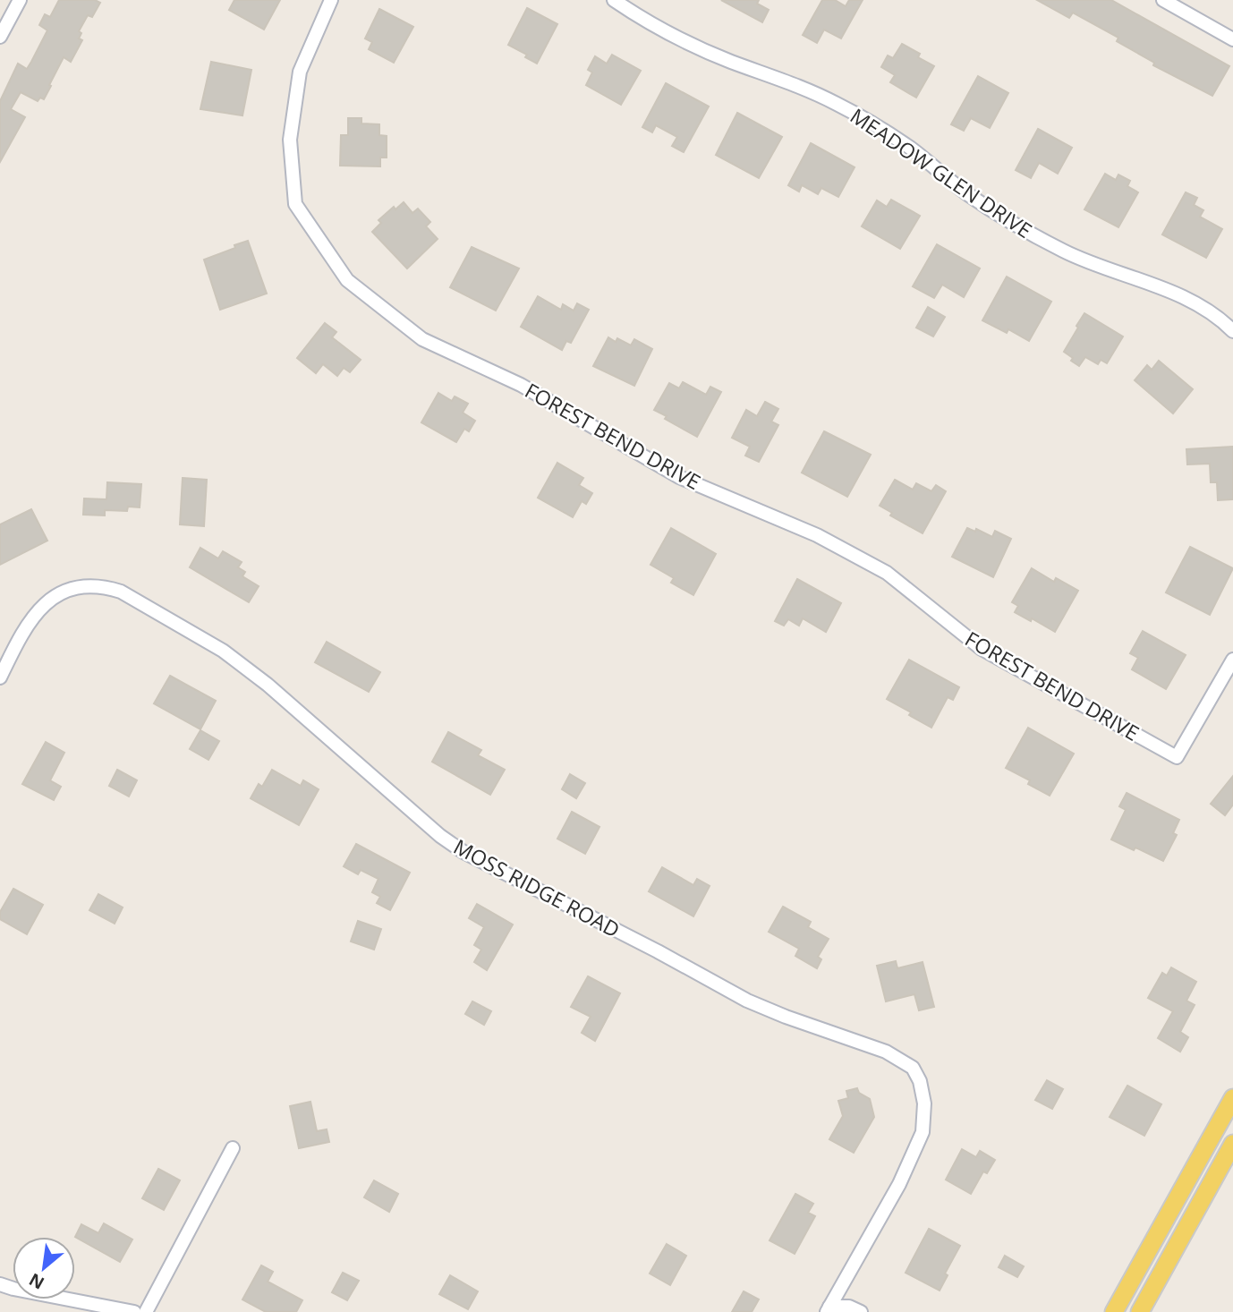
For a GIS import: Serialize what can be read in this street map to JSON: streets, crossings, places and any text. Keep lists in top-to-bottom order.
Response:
{
  "streets": {
    "street": ["MEADOW GLEN DRIVE", "FOREST BEND DRIVE", "MOSS RIDGE ROAD"]
  },
  "north": "bottom left"
}
